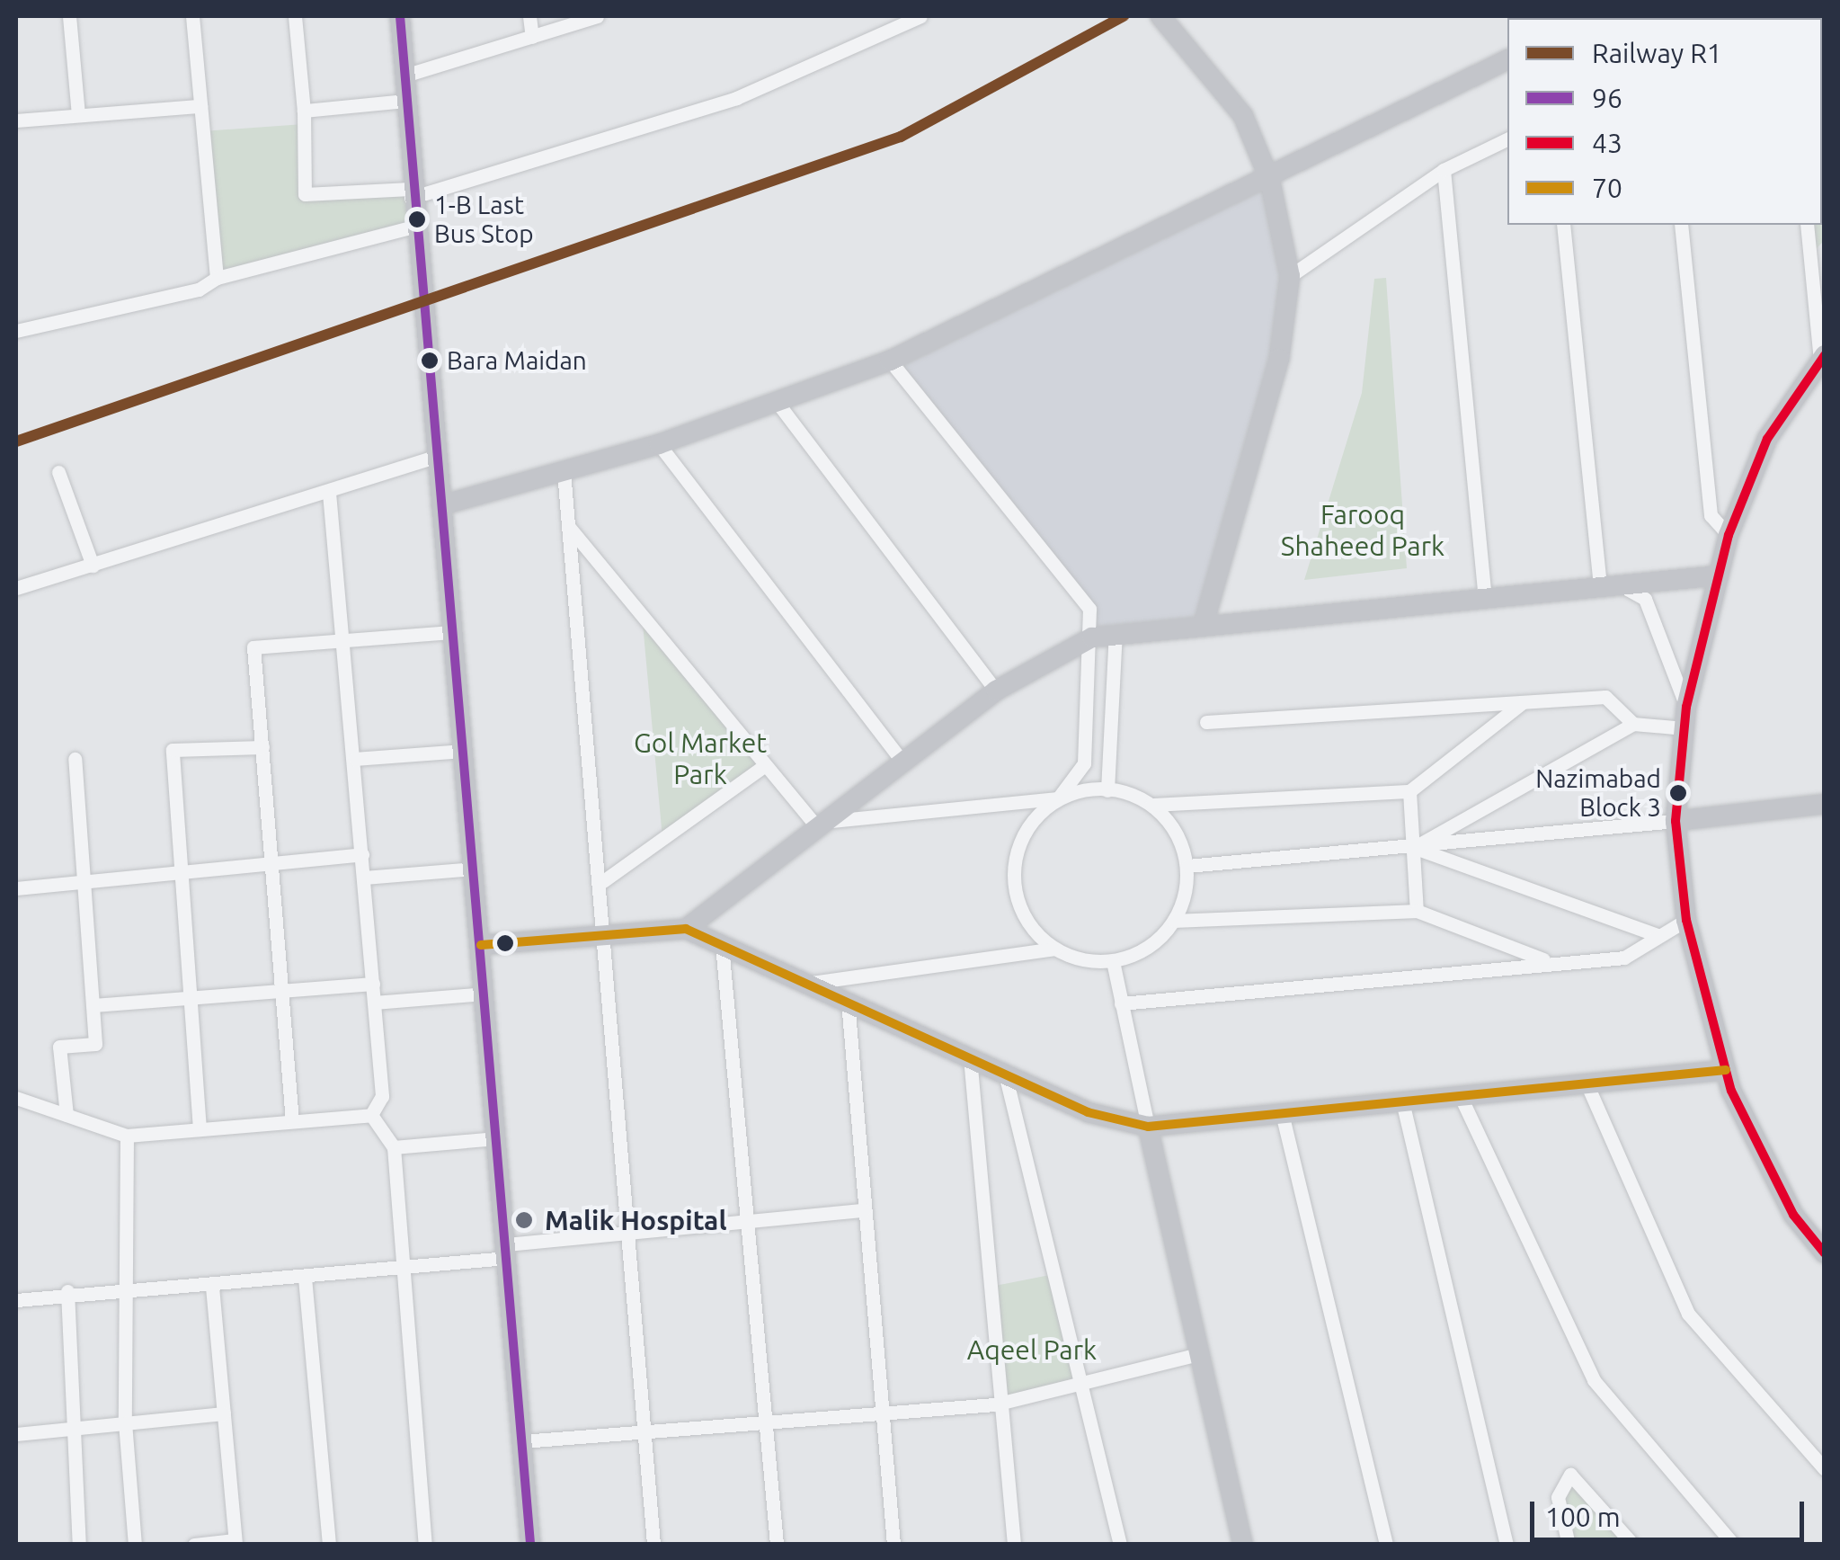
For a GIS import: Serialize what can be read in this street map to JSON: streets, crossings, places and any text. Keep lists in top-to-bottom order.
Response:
{
  "parks": ["Farooq Shaheed Park", "Gol Market Park", "Aqeel Park"],
  "places": [
    "1-B Last Bus Stop",
    "Bara Maidan",
    "Nazimabad Block 3",
    "Malik Hospital"
  ],
  "lines": [
    "rail line R1",
    "transit line 96",
    "transit line 43",
    "transit line 70"
  ],
  "legend": [
    "Railway R1",
    "96",
    "43",
    "70"
  ],
  "scale_bar": "100 m"
}
